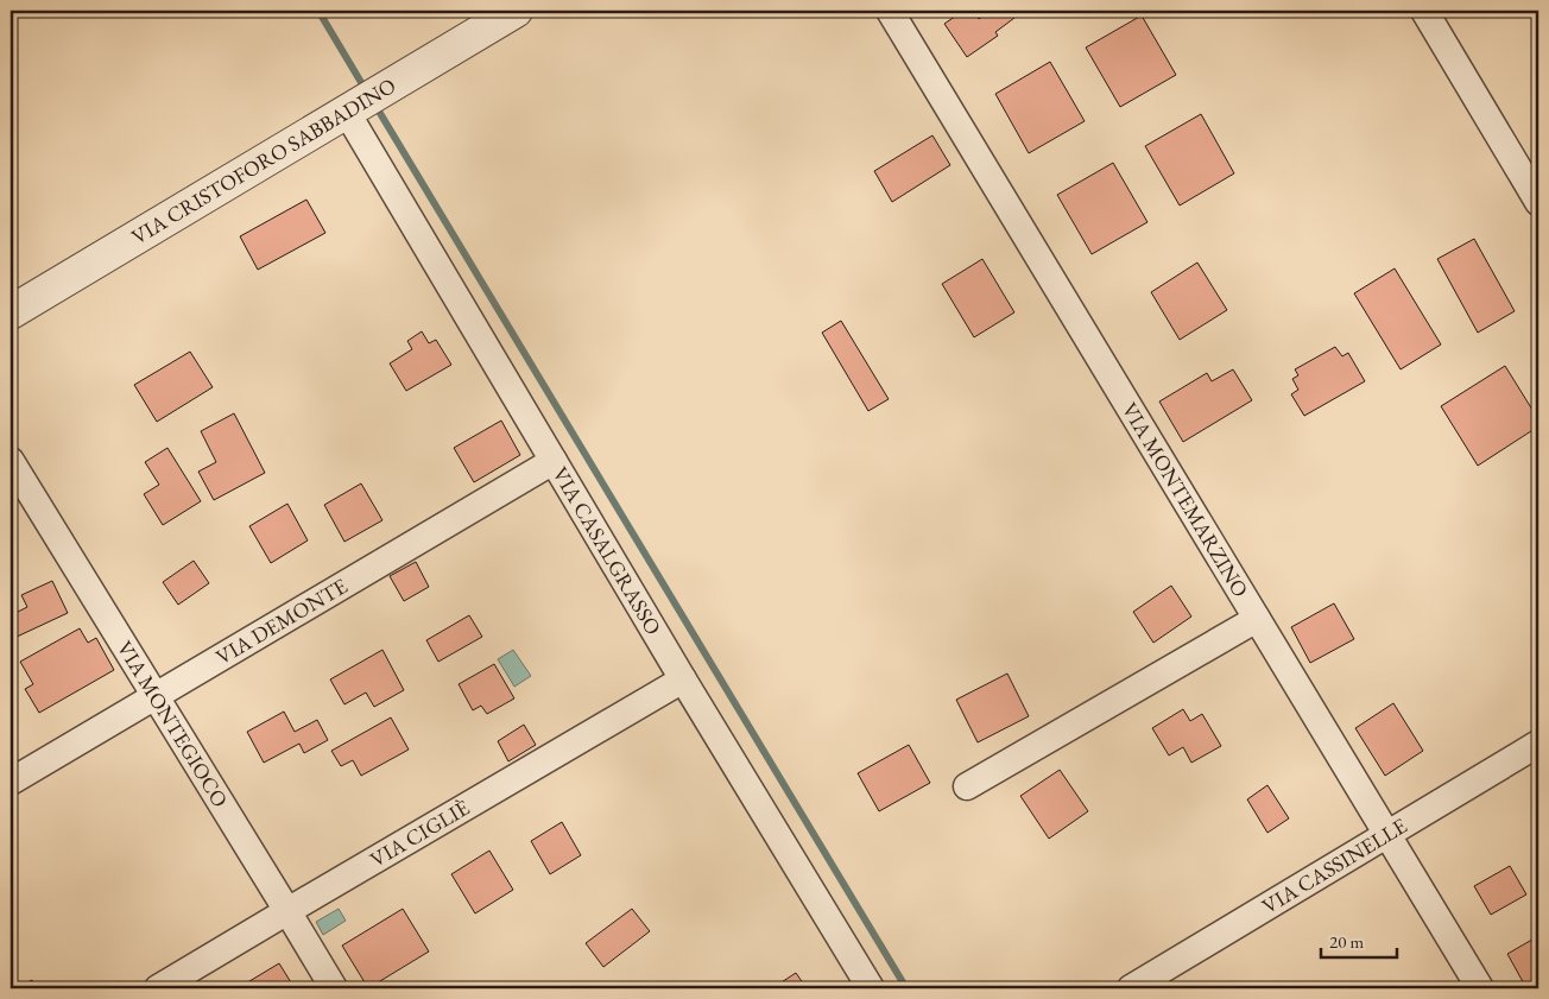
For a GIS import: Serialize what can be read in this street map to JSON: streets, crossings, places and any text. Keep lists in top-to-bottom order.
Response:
{
  "streets": {
    "street": [
      "VIA CRISTOFORO SABBADINO",
      "VIA MONTEMARZINO",
      "VIA CASALGRASSO",
      "VIA DEMONTE",
      "VIA MONTEGIOCO",
      "VIA CIGLIÈ",
      "VIA CASSINELLE"
    ]
  },
  "crossings": [
    ["VIA CRISTOFORO SABBADINO", "VIA CASALGRASSO"],
    ["VIA MONTEMARZINO", "VIA CASSINELLE"],
    ["VIA CASALGRASSO", "VIA DEMONTE"],
    ["VIA CASALGRASSO", "VIA CIGLIÈ"],
    ["VIA DEMONTE", "VIA MONTEGIOCO"],
    ["VIA MONTEGIOCO", "VIA CIGLIÈ"]
  ],
  "scale_bar": "20 m"
}
